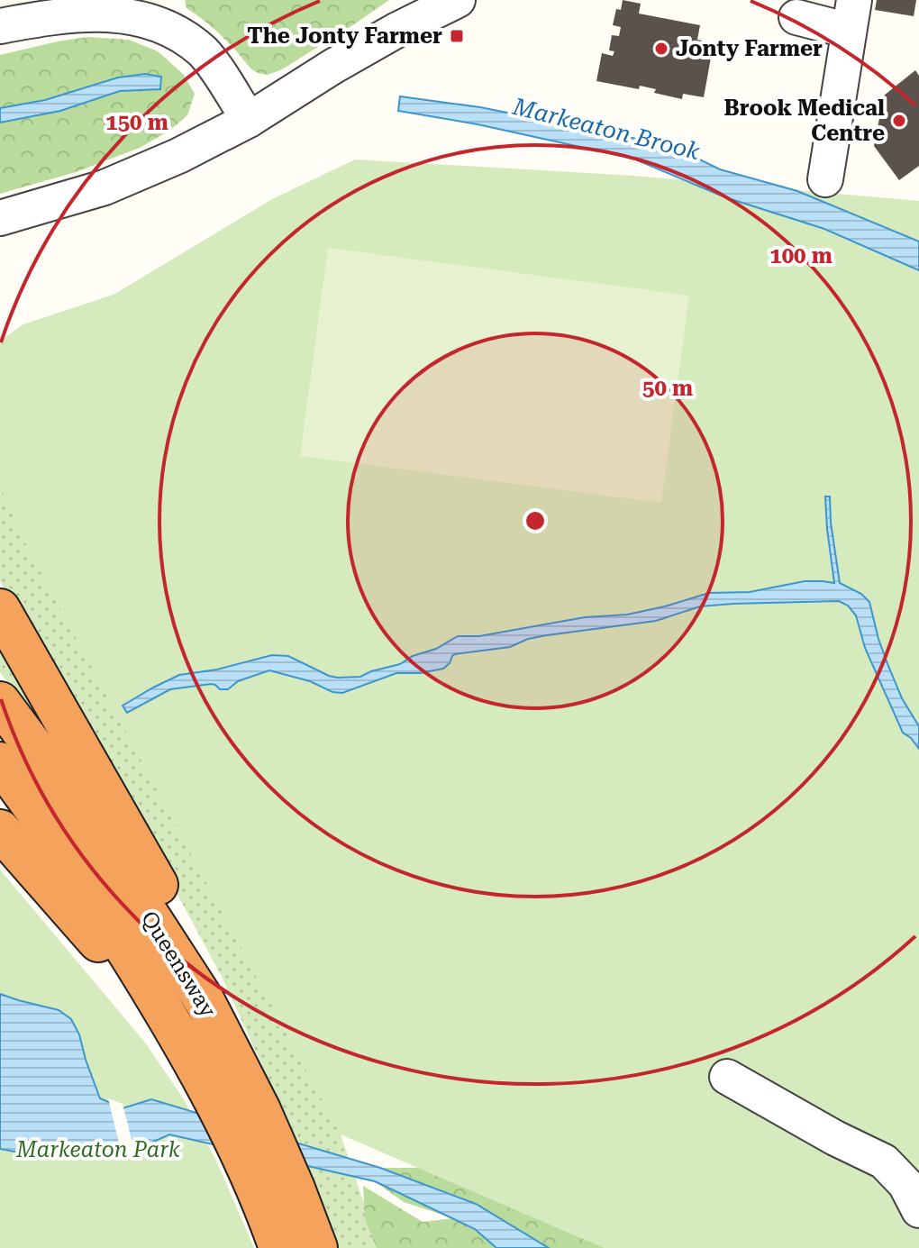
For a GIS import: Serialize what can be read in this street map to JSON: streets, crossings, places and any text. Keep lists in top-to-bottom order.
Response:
{
  "streets": {
    "highway": ["Queensway"]
  },
  "water": ["Markeaton Brook"],
  "parks": ["Markeaton Park"],
  "places": {
    "transit": ["The Jonty Farmer"],
    "other": ["Jonty Farmer", "Brook Medical Centre"]
  },
  "rings": ["150 m", "100 m", "50 m"]
}
